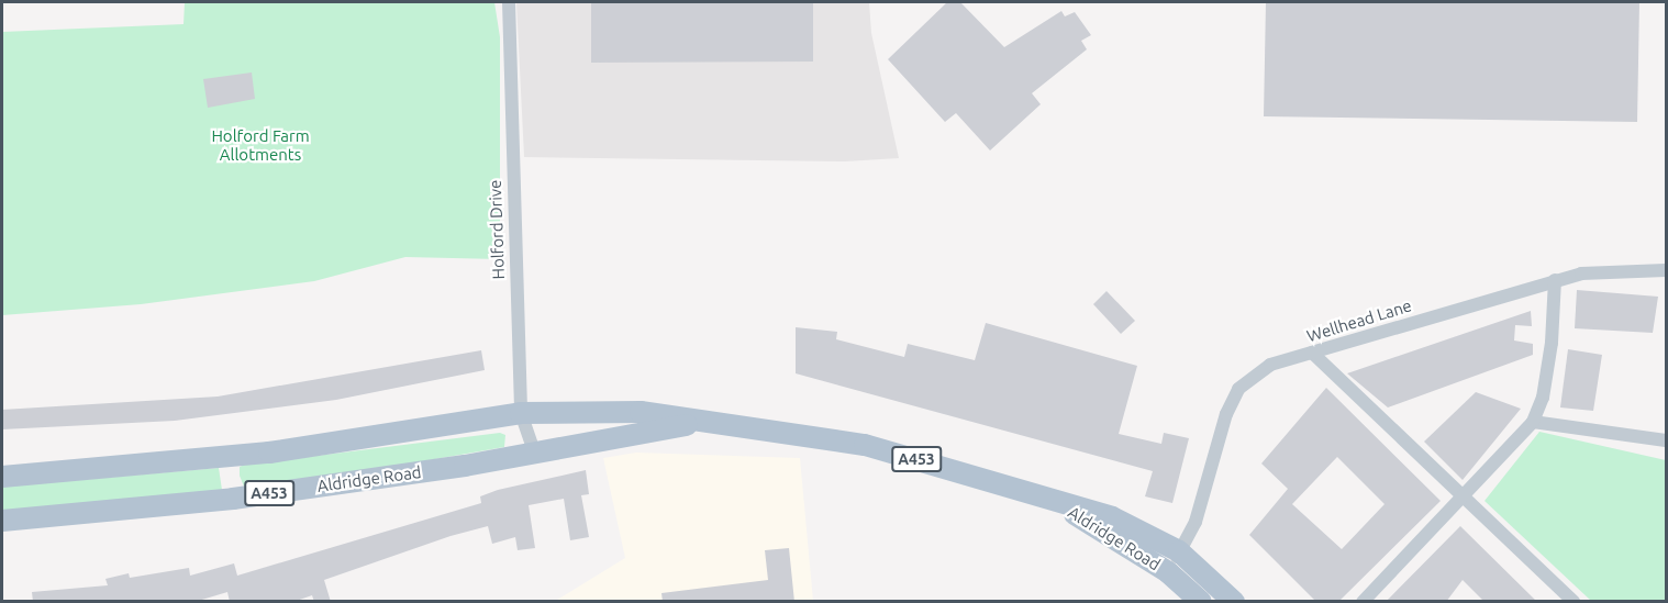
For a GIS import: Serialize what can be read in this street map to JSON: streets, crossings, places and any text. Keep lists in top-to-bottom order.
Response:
{
  "streets": {
    "main road": ["A453", "Aldridge Road"],
    "street": ["Holford Drive", "Wellhead Lane"]
  },
  "crossings": [
    ["Holford Drive", "Aldridge Road"],
    ["Wellhead Lane", "Aldridge Road"]
  ],
  "parks": ["Holford Farm Allotments"]
}
